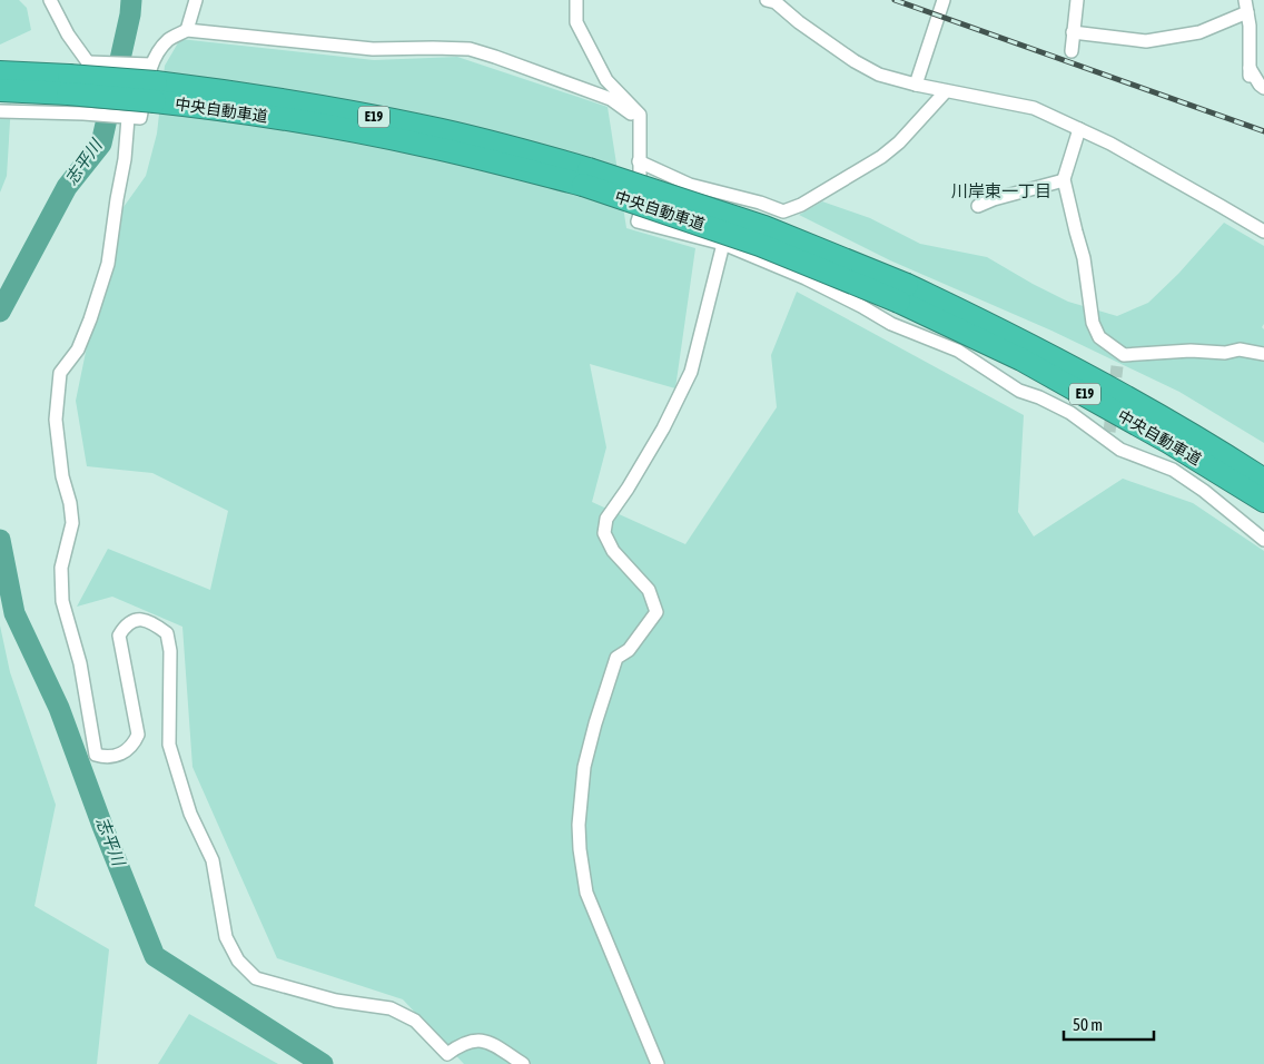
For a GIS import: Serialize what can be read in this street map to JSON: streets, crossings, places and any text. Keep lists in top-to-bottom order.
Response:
{
  "streets": {
    "highway": ["中央自動車道", "E19"]
  },
  "districts": ["川岸東一丁目"],
  "water": ["志平川"],
  "scale_bar": "50 m"
}
